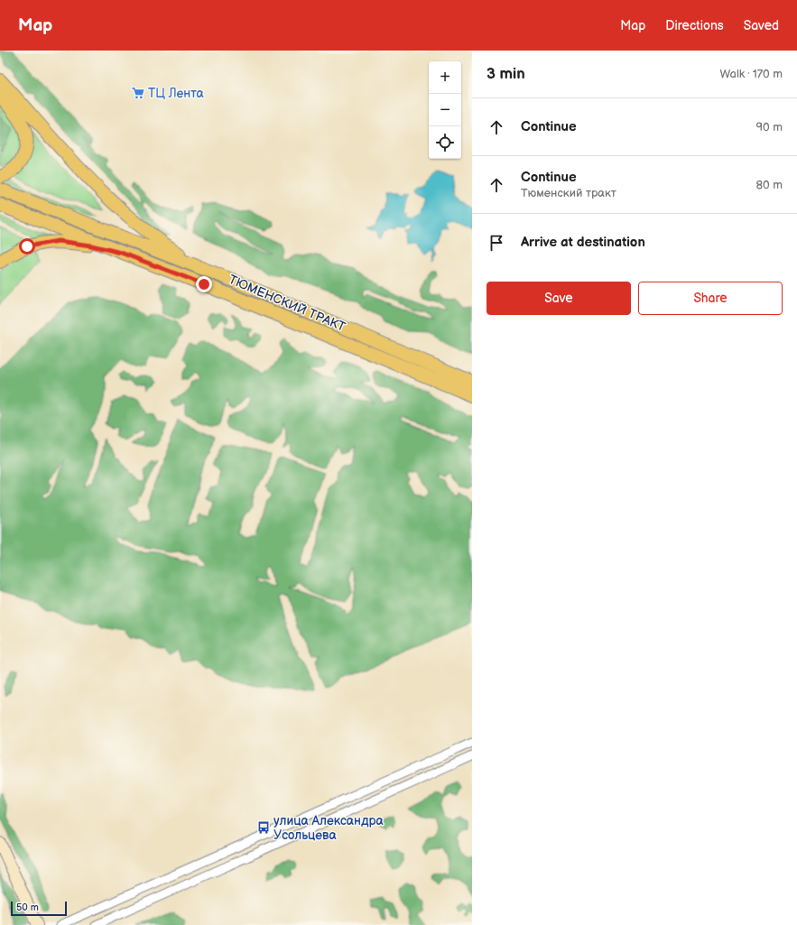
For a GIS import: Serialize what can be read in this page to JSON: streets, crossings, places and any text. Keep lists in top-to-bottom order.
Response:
{
  "streets": {
    "main road": ["ТЮМЕНСКИЙ ТРАКТ"]
  },
  "places": {
    "supermarket": ["ТЦ Лента"],
    "bus stop": ["улица Александра Усольцева"]
  },
  "scale_bar": "50 m",
  "page": {
    "header": "Map",
    "nav": ["Map", "Directions", "Saved"],
    "heading": ["3 min", "Walk · 170 m"],
    "map_buttons": ["+", "−"],
    "list": [
      ["Continue", "90 m"],
      ["Continue", "Тюменский тракт", "80 m"],
      "Arrive at destination"
    ],
    "buttons": ["Save", "Share"],
    "scale": "50 m"
  }
}
